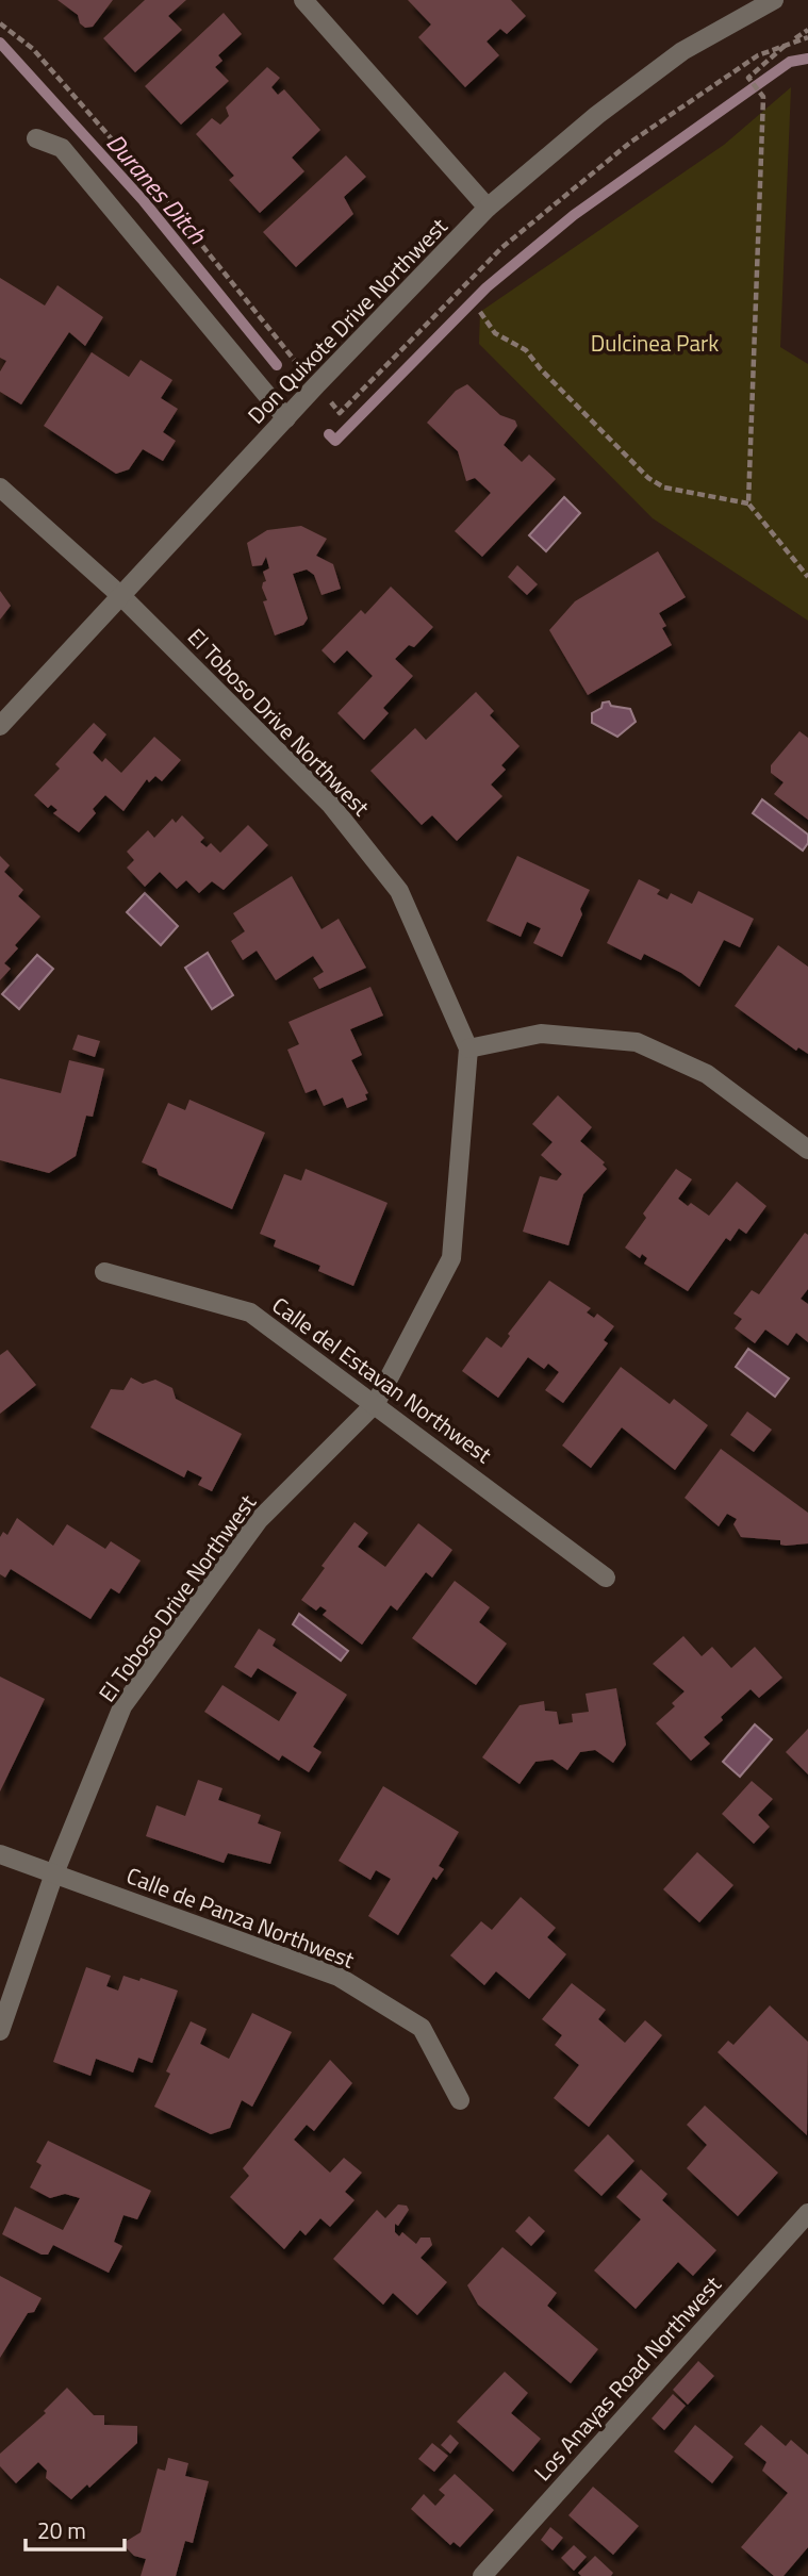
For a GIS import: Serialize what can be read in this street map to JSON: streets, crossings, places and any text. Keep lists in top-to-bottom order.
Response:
{
  "streets": {
    "street": [
      "Don Quixote Drive Northwest",
      "El Toboso Drive Northwest",
      "Calle del Estavan Northwest",
      "Calle de Panza Northwest",
      "Los Anayas Road Northwest"
    ]
  },
  "crossings": [
    ["Don Quixote Drive Northwest", "El Toboso Drive Northwest"],
    ["El Toboso Drive Northwest", "Calle del Estavan Northwest"],
    ["El Toboso Drive Northwest", "Calle de Panza Northwest"]
  ],
  "water": ["Duranes Ditch"],
  "parks": ["Dulcinea Park"],
  "scale_bar": "20 m"
}
